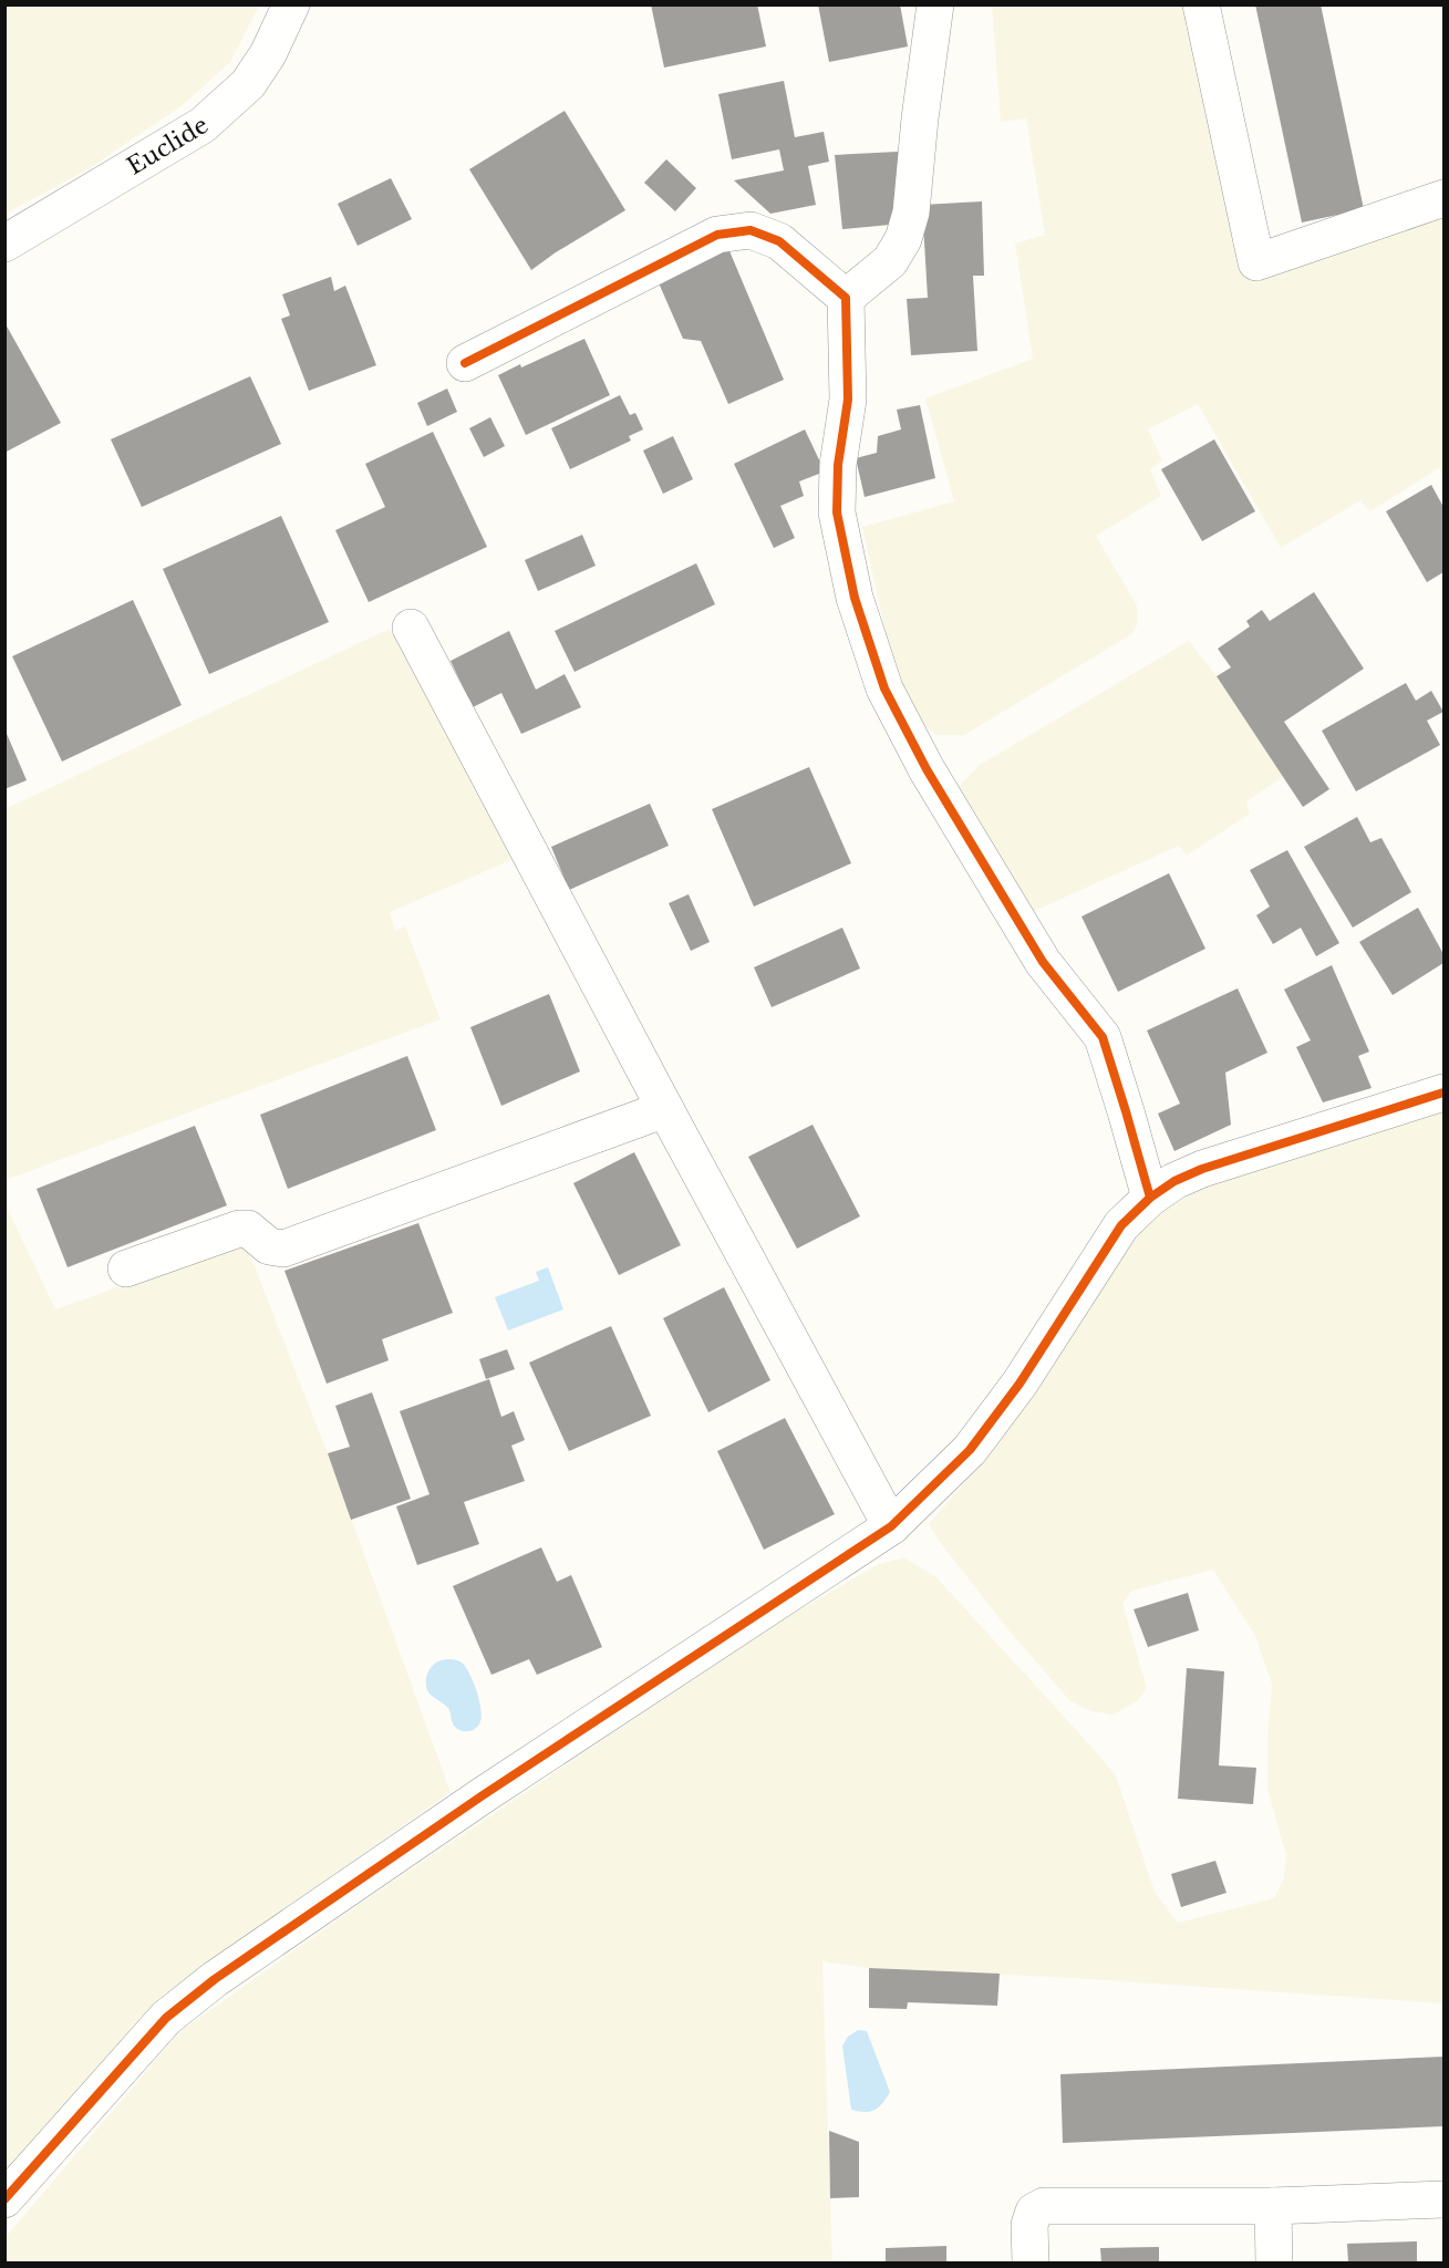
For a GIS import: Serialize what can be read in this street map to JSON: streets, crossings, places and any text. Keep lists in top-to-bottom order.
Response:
{
  "streets": {
    "street": ["Euclide"]
  }
}
